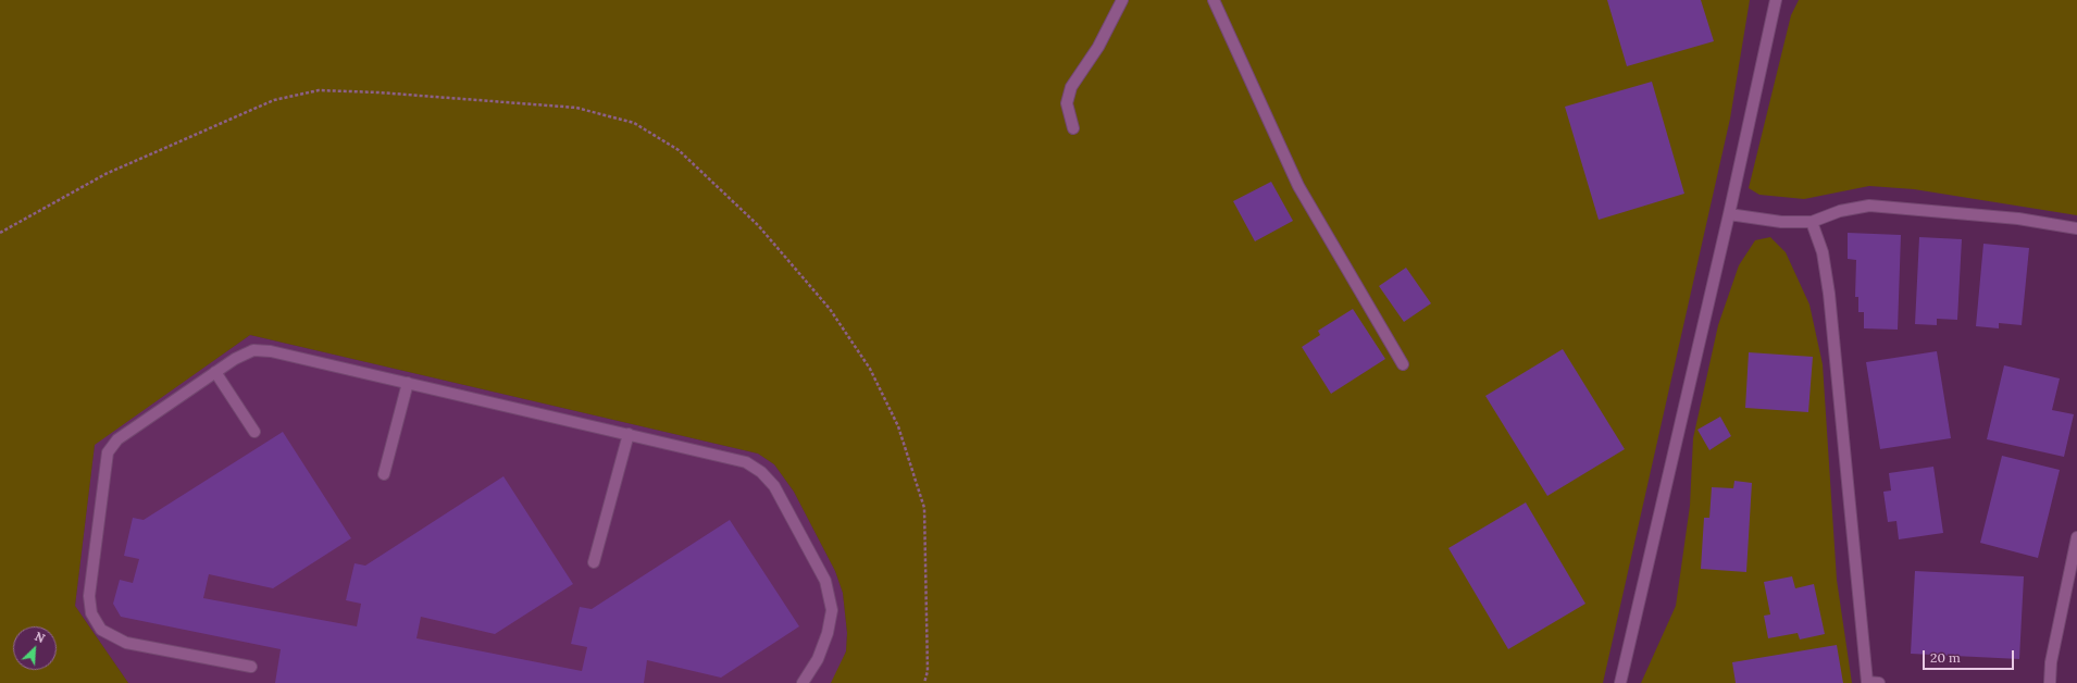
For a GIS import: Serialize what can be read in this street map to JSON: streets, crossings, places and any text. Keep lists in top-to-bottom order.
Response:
{
  "scale_bar": "20 m",
  "north": "top right"
}
